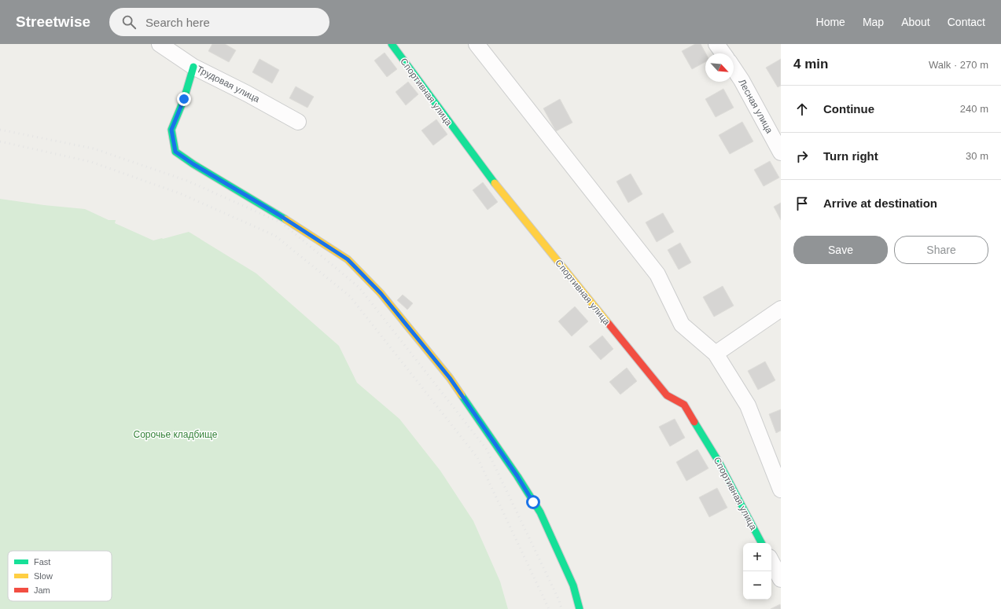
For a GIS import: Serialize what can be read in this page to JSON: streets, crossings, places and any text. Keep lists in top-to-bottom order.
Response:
{
  "streets": {
    "street": ["Трудовая улица", "Спортивная улица", "Лесная улица"]
  },
  "parks": ["Сорочье кладбище"],
  "legend": ["Fast", "Slow", "Jam"],
  "north": "bottom right",
  "page": {
    "header": "Streetwise",
    "search": "Search here",
    "nav": [
      "Home",
      "Map",
      "About",
      "Contact"
    ],
    "heading": ["4 min", "Walk · 270 m"],
    "list": [
      ["Continue", "240 m"],
      ["Turn right", "30 m"],
      "Arrive at destination"
    ],
    "buttons": ["Save", "Share"],
    "map_buttons": ["+", "−"]
  }
}
